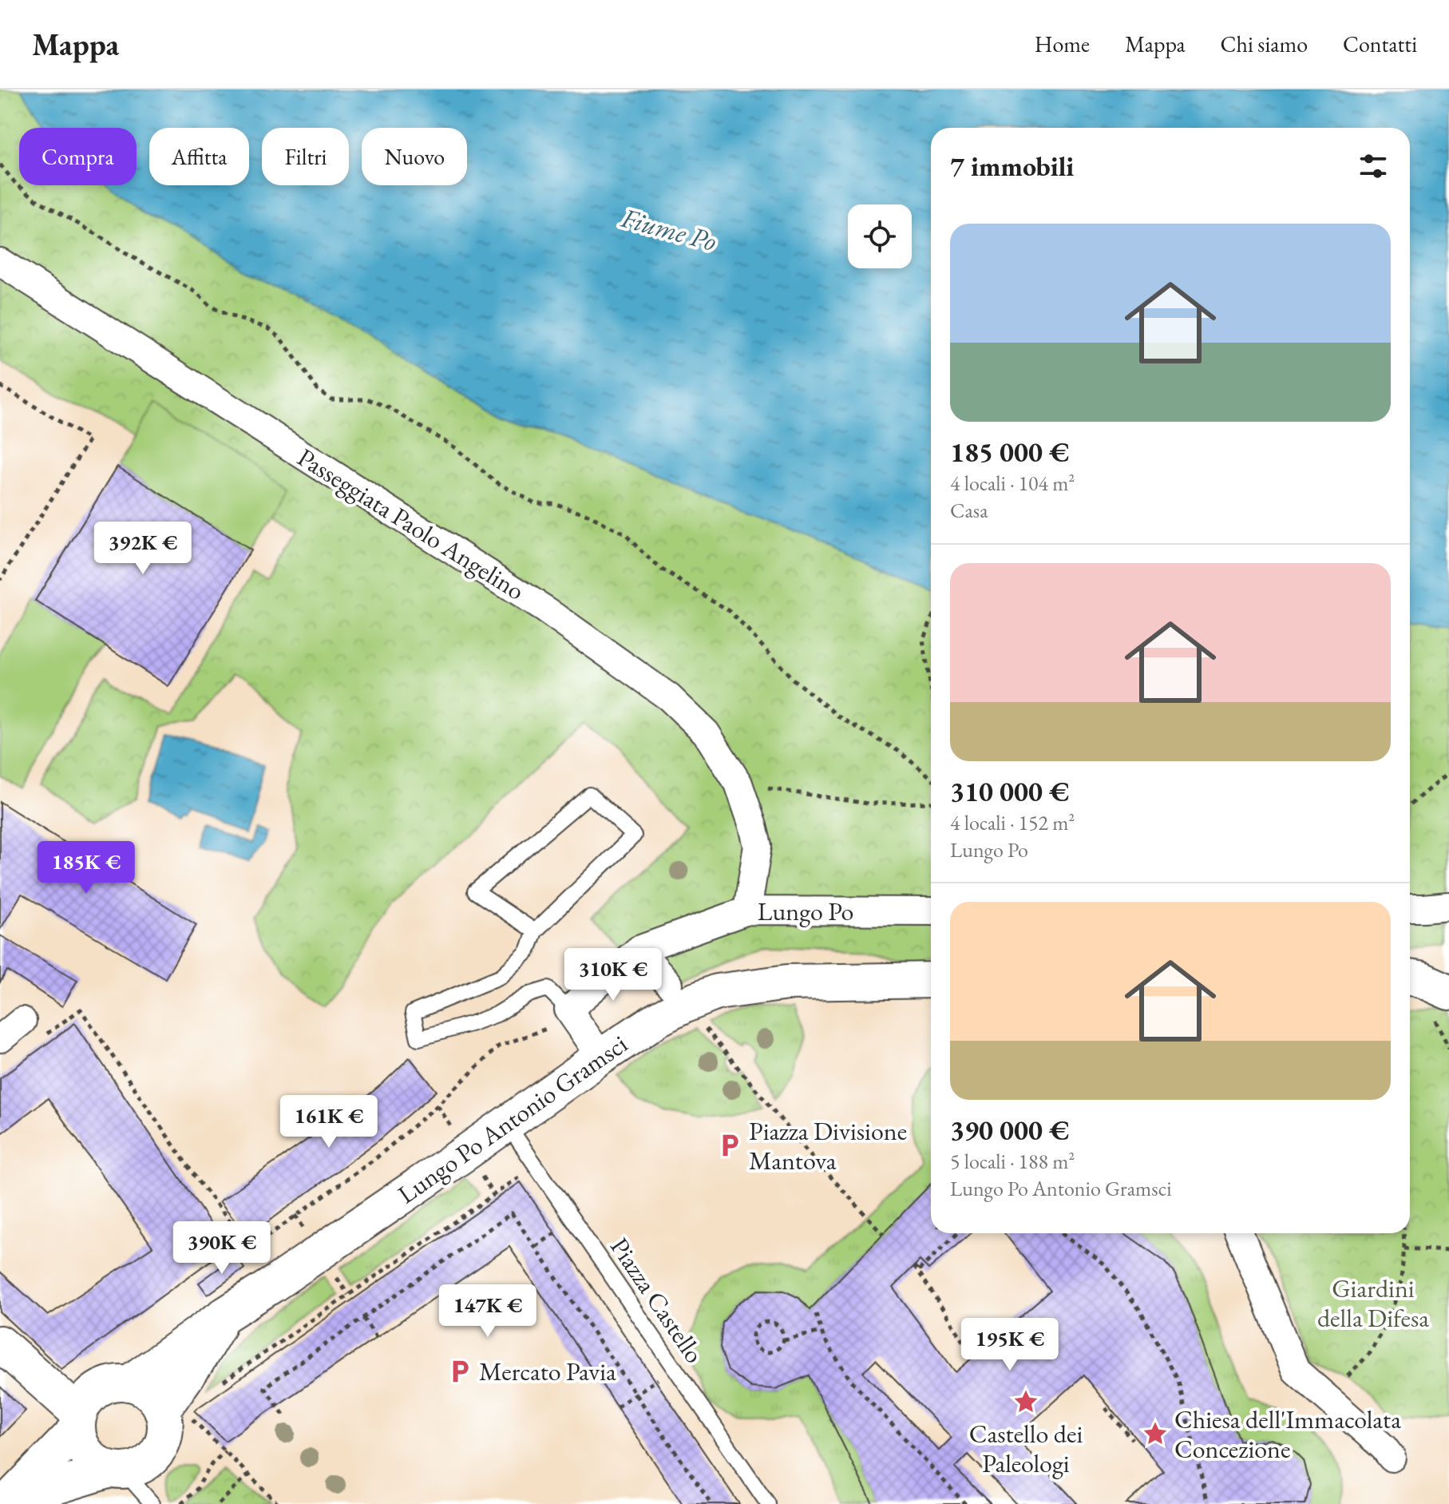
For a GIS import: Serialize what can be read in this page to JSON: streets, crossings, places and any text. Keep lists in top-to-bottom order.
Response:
{
  "streets": {
    "main road": ["Lungo Po Antonio Gramsci"],
    "street": ["Passeggiata Paolo Angelino", "Lungo Po"],
    "lane": ["Piazza Castello"]
  },
  "crossings": [
    ["Passeggiata Paolo Angelino", "Lungo Po"],
    ["Lungo Po Antonio Gramsci", "Piazza Castello"]
  ],
  "water": ["Fiume Po"],
  "parks": ["Giardini della Difesa"],
  "places": {
    "parking": ["Piazza Divisione Mantova", "Mercato Pavia"],
    "place": ["Castello dei Paleologi", "Chiesa dell'Immacolata Concezione"]
  },
  "page": {
    "header": "Mappa",
    "nav": [
      "Home",
      "Mappa",
      "Chi siamo",
      "Contatti"
    ],
    "chip": [
      "Compra",
      "Affitta",
      "Filtri",
      "Nuovo"
    ],
    "heading": "7 immobili",
    "list": [
      {
        "name": "185 000 €",
        "note": "4 locali · 104 m² · Casa"
      },
      {
        "name": "310 000 €",
        "note": "4 locali · 152 m² · Lungo Po"
      },
      {
        "name": "390 000 €",
        "note": "5 locali · 188 m² · Lungo Po Antonio Gramsci"
      }
    ],
    "price": [
      "392K €",
      "185K €",
      "310K €",
      "161K €",
      "390K €",
      "147K €",
      "195K €"
    ]
  }
}
